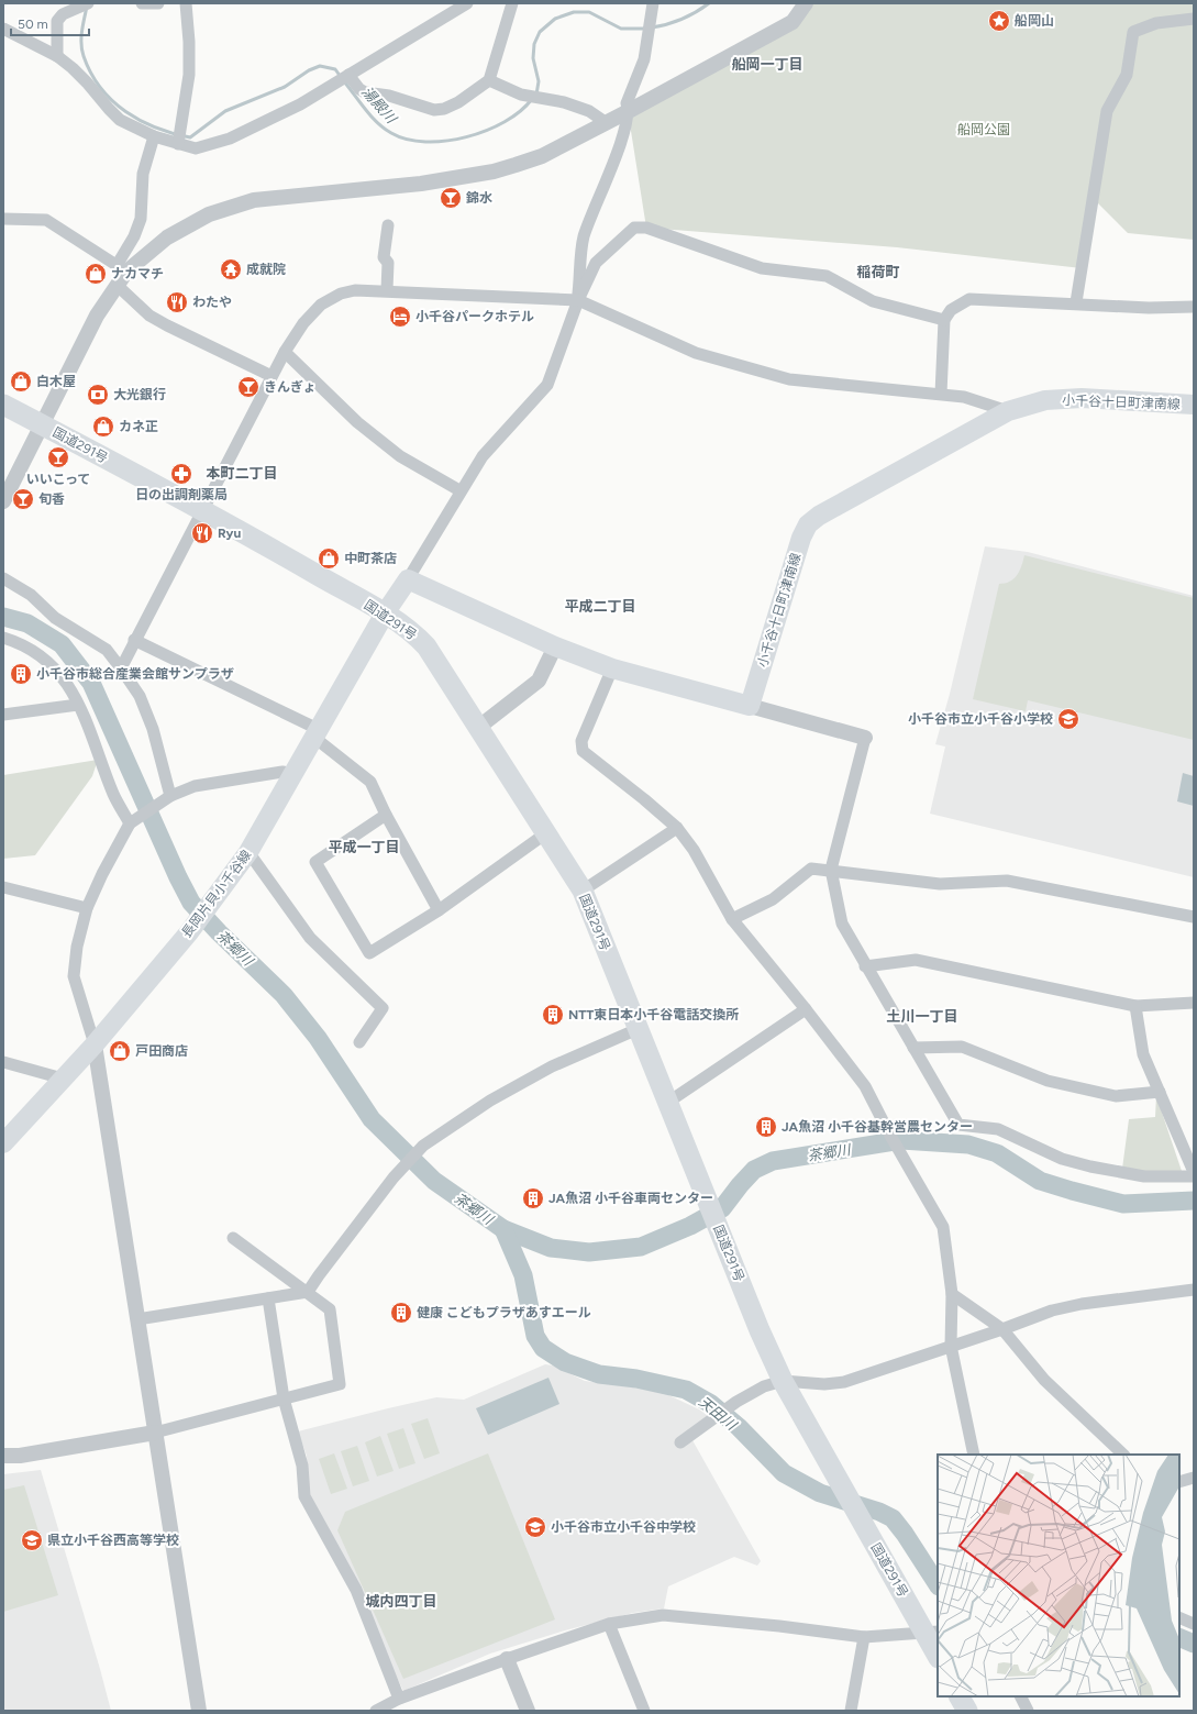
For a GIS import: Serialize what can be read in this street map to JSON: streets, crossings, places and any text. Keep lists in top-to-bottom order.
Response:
{
  "streets": {
    "highway": ["国道291号"],
    "main road": ["小千谷十日町津南線", "長岡片貝小千谷線"]
  },
  "crossings": [
    ["国道291号", "長岡片貝小千谷線"]
  ],
  "districts": [
    "船岡一丁目",
    "稲荷町",
    "本町二丁目",
    "平成二丁目",
    "平成一丁目",
    "土川一丁目",
    "城内四丁目"
  ],
  "water": ["湯殿川", "茶郷川", "天田川"],
  "parks": ["船岡公園"],
  "places": {
    "place": ["船岡山"],
    "bar": [
      "錦水",
      "きんぎょ",
      "いいこって",
      "旬香"
    ],
    "temple": ["成就院"],
    "shop": [
      "ナカマチ",
      "白木屋",
      "カネ正",
      "中町茶店",
      "戸田商店"
    ],
    "restaurant": ["わたや", "Ryu"],
    "hotel": ["小千谷パークホテル"],
    "bank": ["大光銀行"],
    "pharmacy": ["日の出調剤薬局"],
    "building": [
      "小千谷市総合産業会館サンプラザ",
      "NTT東日本小千谷電話交換所",
      "JA魚沼 小千谷基幹営農センター",
      "JA魚沼 小千谷車両センター",
      "健康 こどもプラザあすエール"
    ],
    "school or university": ["小千谷市立小千谷小学校", "小千谷市立小千谷中学校", "県立小千谷西高等学校"]
  },
  "scale_bar": "50 m"
}
